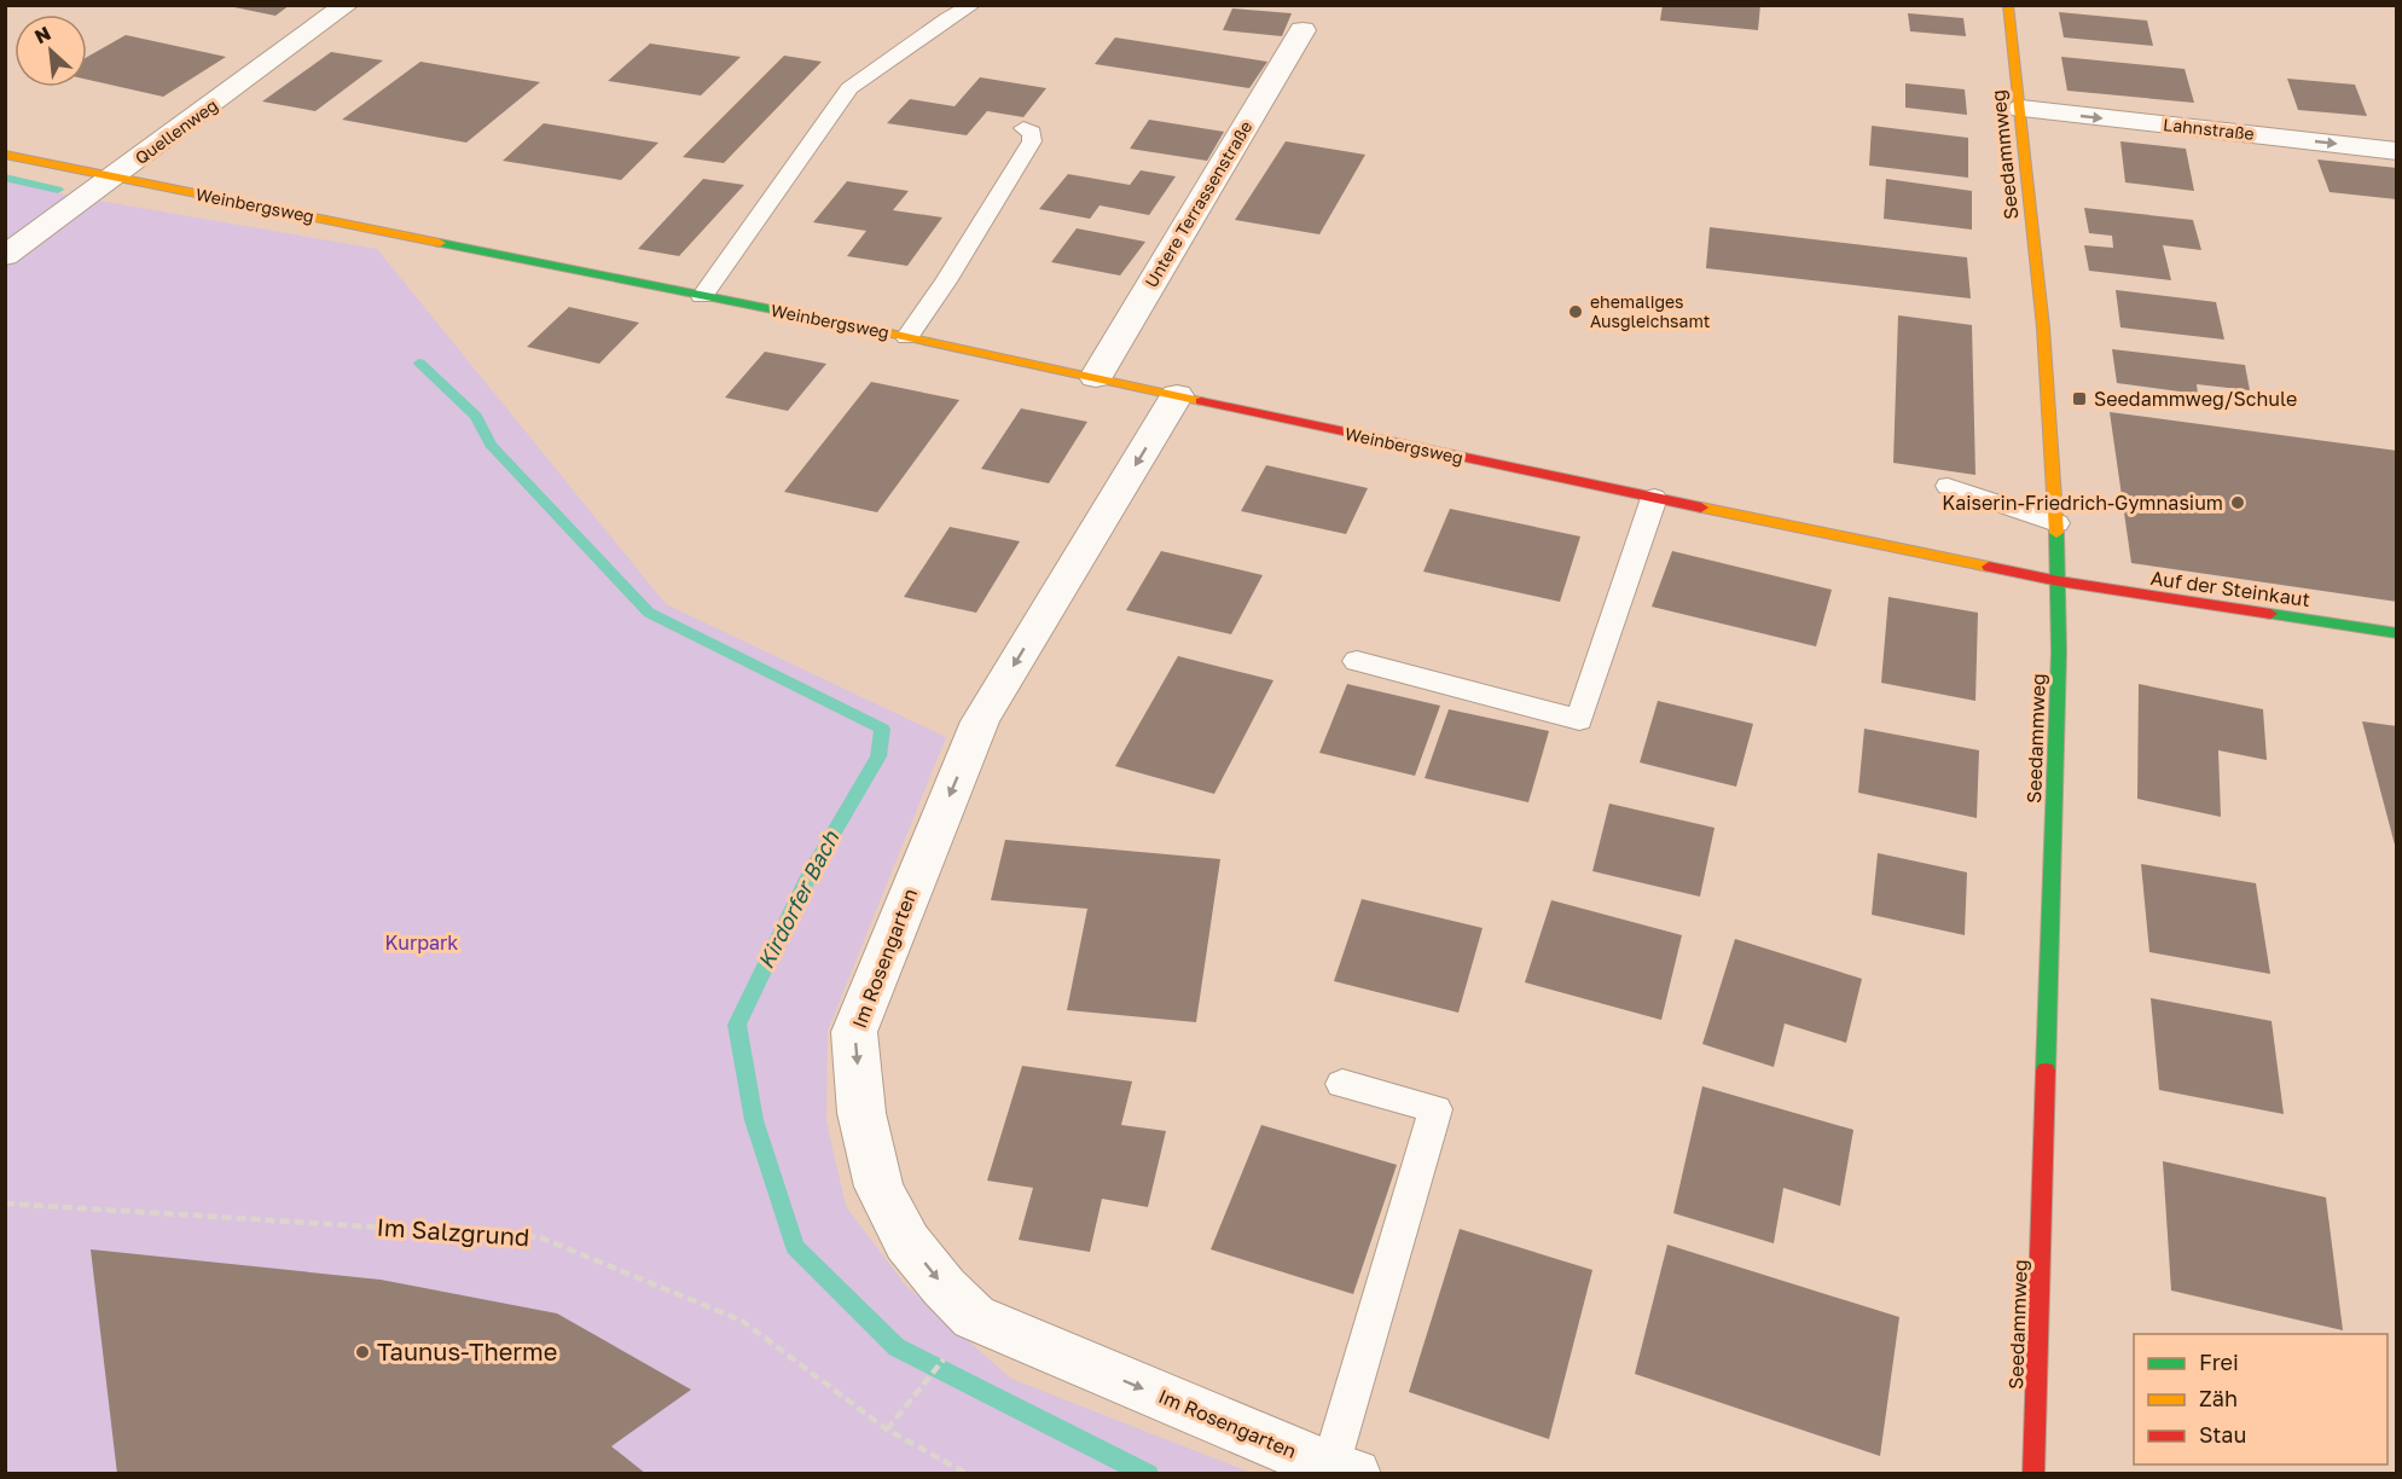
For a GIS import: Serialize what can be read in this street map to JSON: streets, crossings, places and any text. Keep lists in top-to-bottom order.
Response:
{
  "streets": {
    "street": [
      "Lahnstraße",
      "Quellenweg",
      "Seedammweg",
      "Untere Terrassenstraße",
      "Weinbergsweg",
      "Auf der Steinkaut",
      "Im Rosengarten"
    ],
    "path": ["Im Salzgrund"]
  },
  "crossings": [
    ["Lahnstraße", "Seedammweg"],
    ["Quellenweg", "Weinbergsweg"],
    ["Seedammweg", "Weinbergsweg"],
    ["Seedammweg", "Auf der Steinkaut"],
    ["Untere Terrassenstraße", "Weinbergsweg"],
    ["Weinbergsweg", "Auf der Steinkaut"],
    ["Weinbergsweg", "Im Rosengarten"]
  ],
  "one_way": ["Lahnstraße"],
  "water": ["Kirdorfer Bach"],
  "parks": ["Kurpark"],
  "places": {
    "other": ["ehemaliges Ausgleichsamt", "Kaiserin-Friedrich-Gymnasium", "Taunus-Therme"],
    "transit": ["Seedammweg/Schule"]
  },
  "legend": ["Frei", "Zäh", "Stau"],
  "north": "top left"
}
